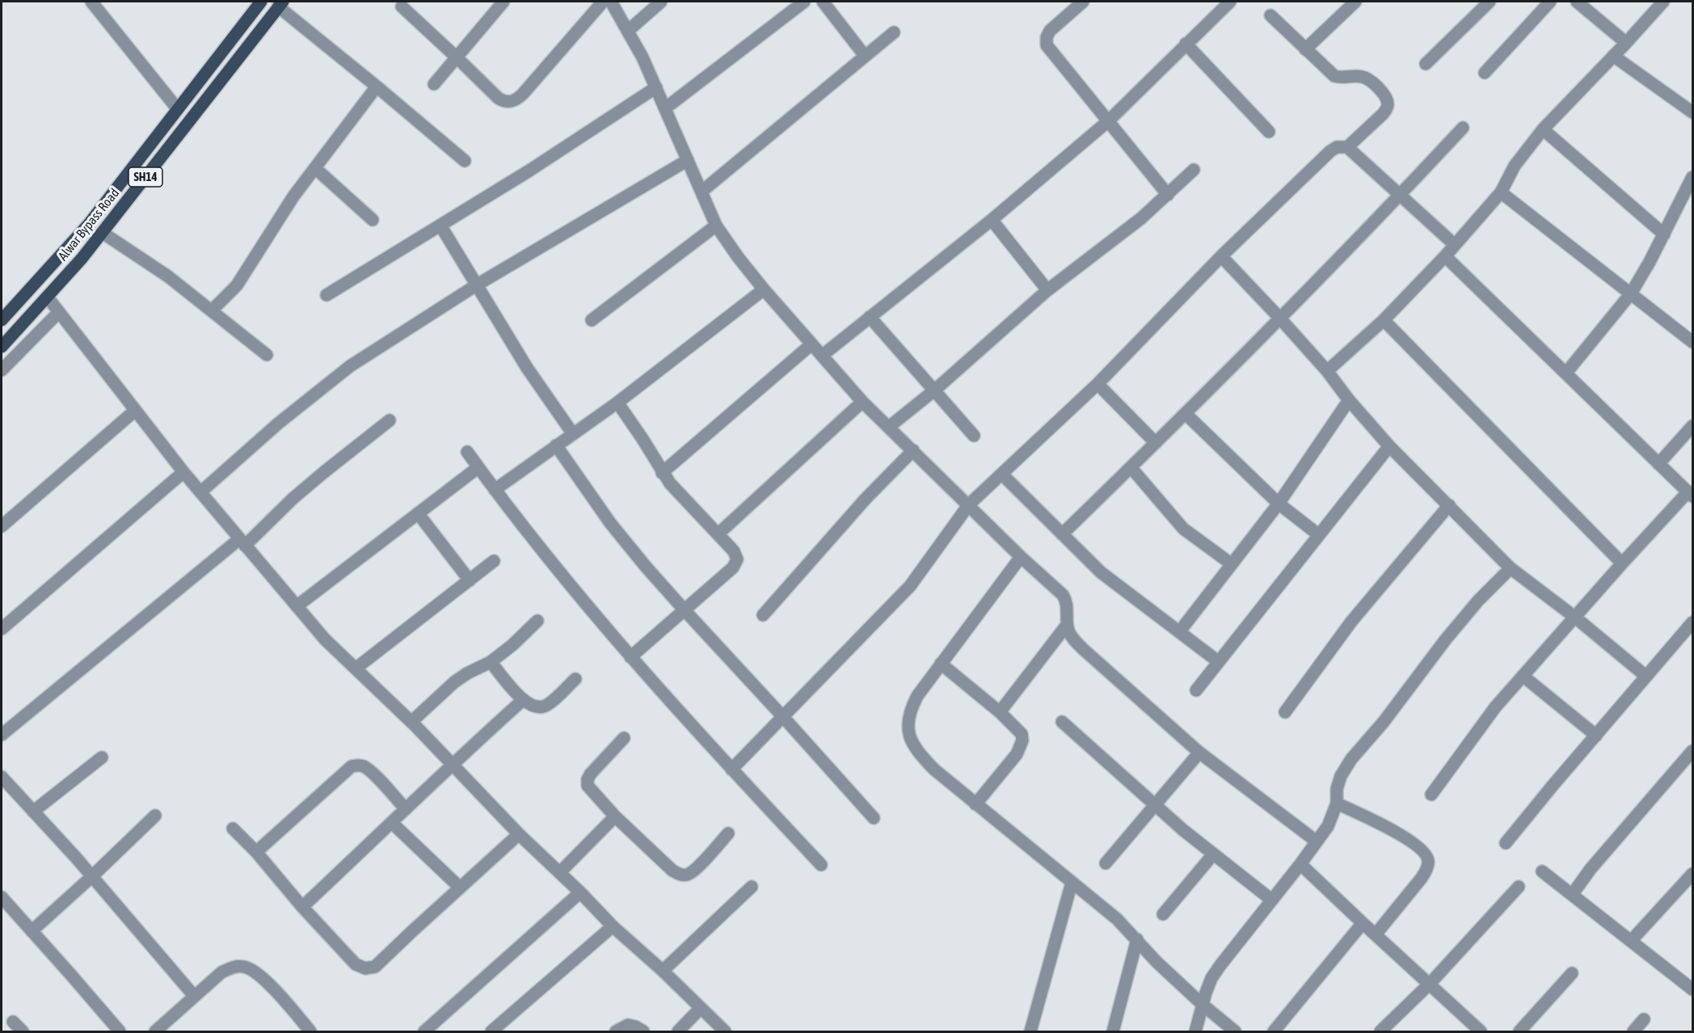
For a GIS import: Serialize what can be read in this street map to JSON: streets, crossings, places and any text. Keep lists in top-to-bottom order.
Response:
{
  "streets": {
    "main road": ["SH14", "Alwar Bypass Road"]
  }
}
